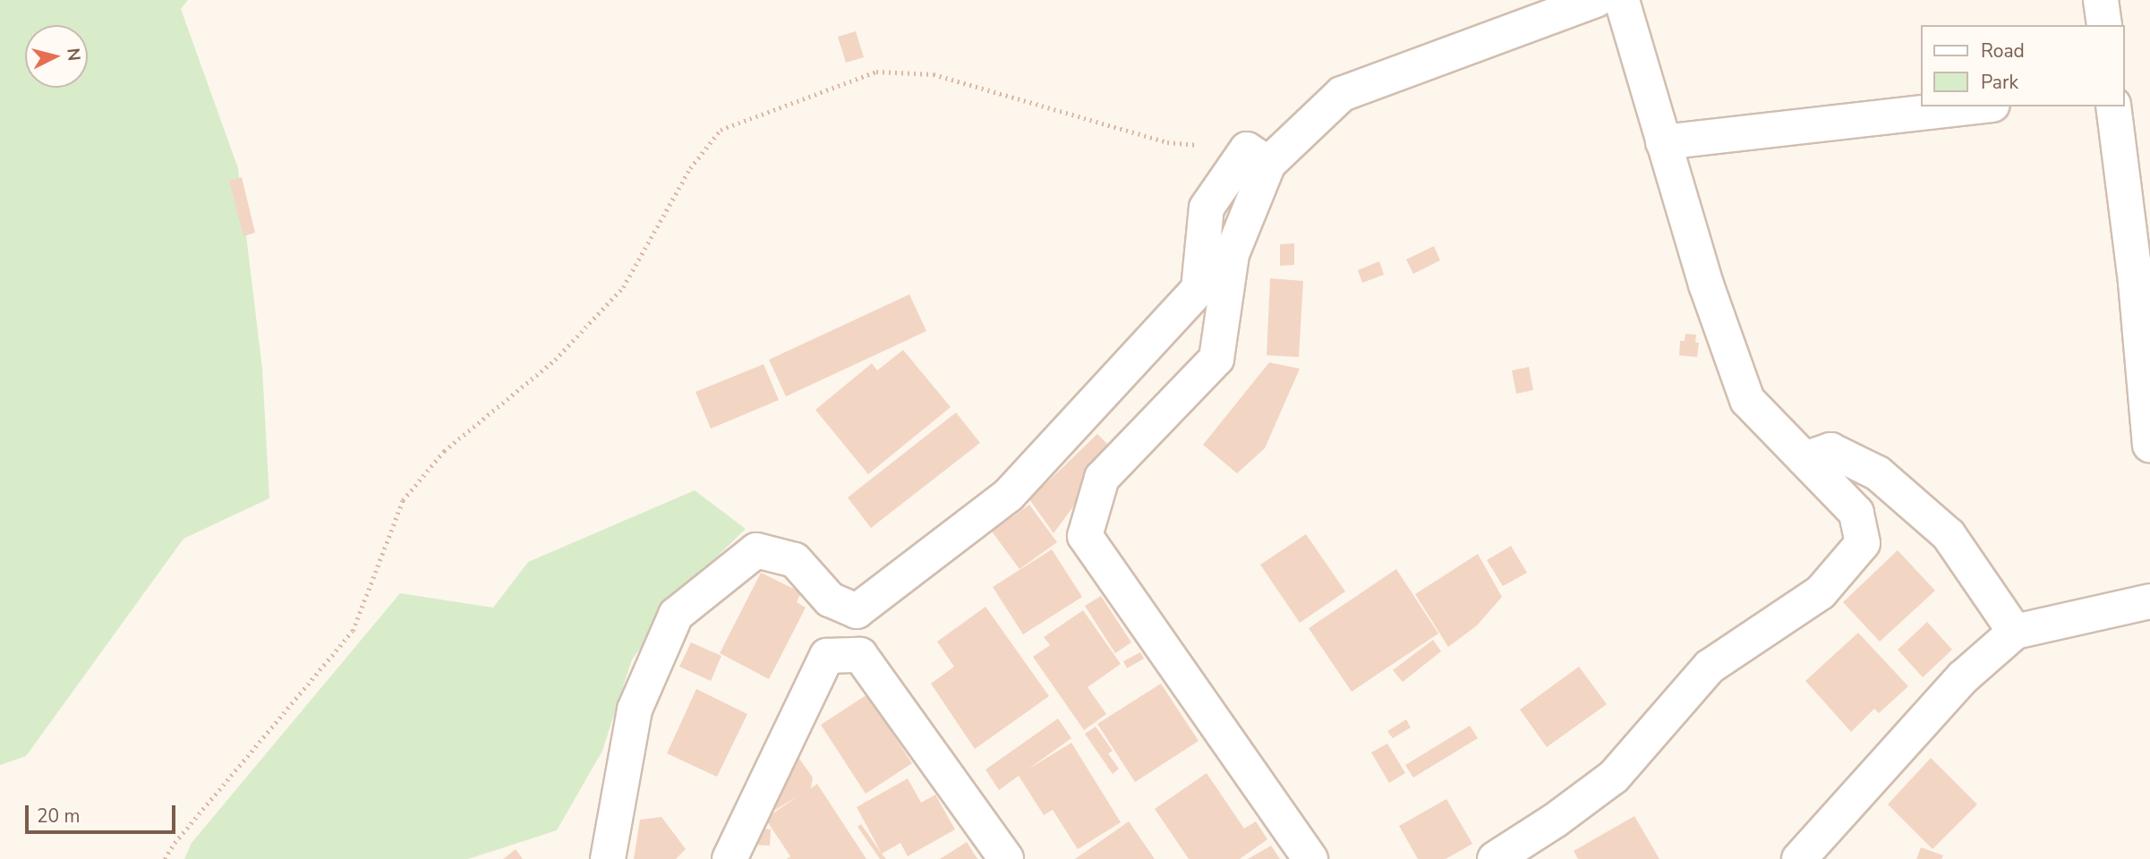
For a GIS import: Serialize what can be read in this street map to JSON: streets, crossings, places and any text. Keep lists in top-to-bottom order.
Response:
{
  "legend": ["Road", "Park"],
  "scale_bar": "20 m",
  "north": "right"
}
